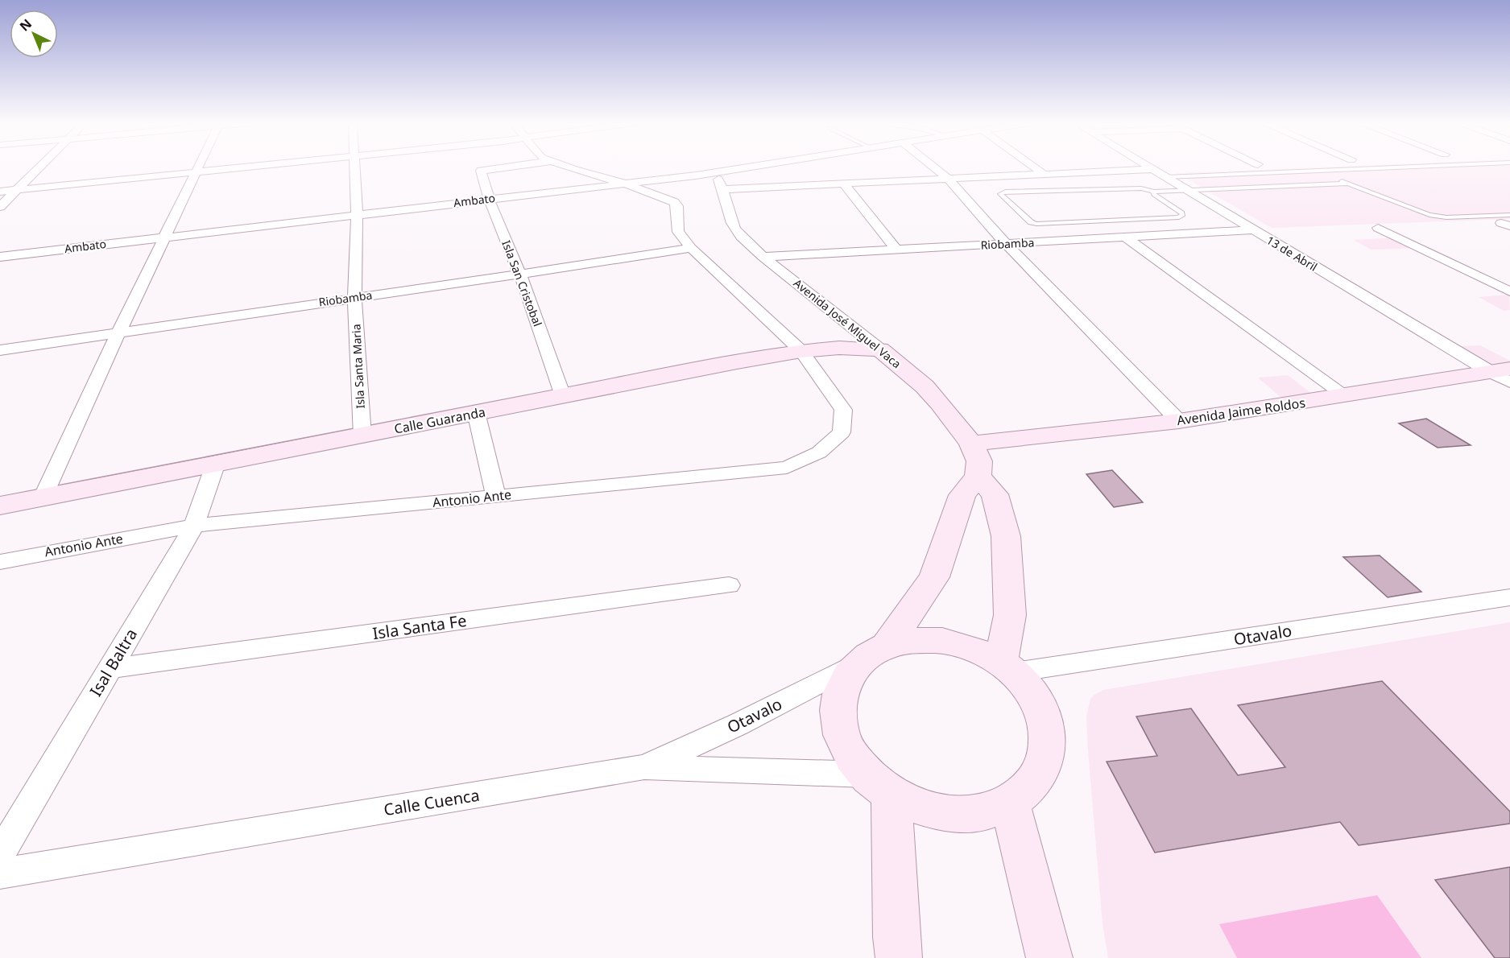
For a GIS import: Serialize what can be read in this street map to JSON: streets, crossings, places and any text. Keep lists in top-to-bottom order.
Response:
{
  "streets": {
    "street": [
      "Ambato",
      "Riobamba",
      "13 de Abril",
      "Isla San Cristobal",
      "Avenida José Miguel Vaca",
      "Isla Santa Maria",
      "Avenida Jaime Roldos",
      "Calle Guaranda",
      "Antonio Ante",
      "Isla Santa Fe",
      "Otavalo",
      "Isal Baltra",
      "Calle Cuenca"
    ]
  },
  "crossings": [
    ["Ambato", "Isla San Cristobal"],
    ["Ambato", "Avenida José Miguel Vaca"],
    ["Ambato", "Isla Santa Maria"],
    ["Ambato", "Antonio Ante"],
    ["Riobamba", "13 de Abril"],
    ["Riobamba", "Isla San Cristobal"],
    ["Riobamba", "Avenida José Miguel Vaca"],
    ["Riobamba", "Isla Santa Maria"],
    ["Riobamba", "Antonio Ante"],
    ["13 de Abril", "Avenida Jaime Roldos"],
    ["Isla San Cristobal", "Calle Guaranda"],
    ["Avenida José Miguel Vaca", "Avenida Jaime Roldos"],
    ["Avenida José Miguel Vaca", "Calle Guaranda"],
    ["Avenida José Miguel Vaca", "Otavalo"],
    ["Isla Santa Maria", "Calle Guaranda"],
    ["Calle Guaranda", "Antonio Ante"],
    ["Calle Guaranda", "Isal Baltra"],
    ["Antonio Ante", "Isal Baltra"],
    ["Isla Santa Fe", "Isal Baltra"],
    ["Otavalo", "Calle Cuenca"]
  ],
  "north": "top left"
}
